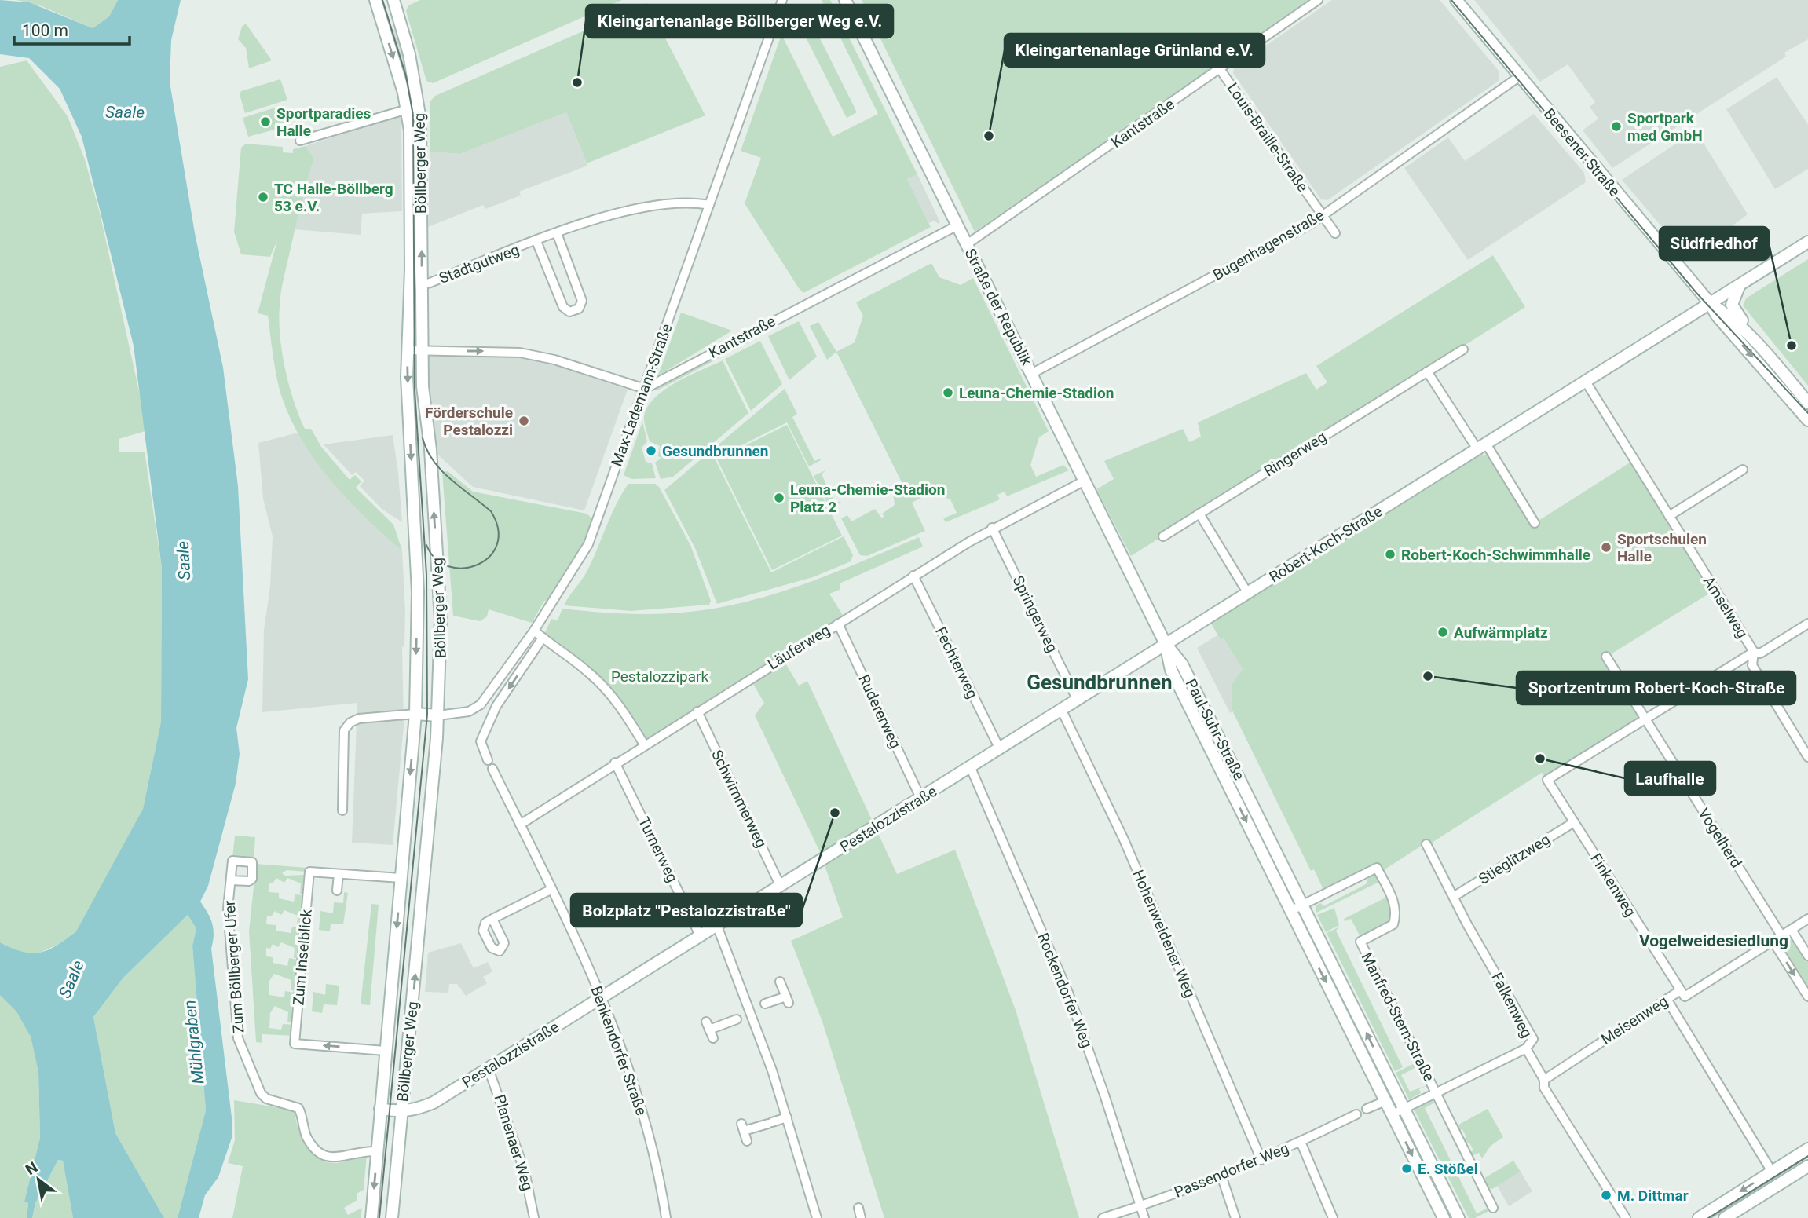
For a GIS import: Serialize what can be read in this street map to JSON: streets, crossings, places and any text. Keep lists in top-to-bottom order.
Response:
{
  "streets": {
    "street": [
      "Kantstraße",
      "Louis-Braille-Straße",
      "Beesener Straße",
      "Böllberger Weg",
      "Bugenhagenstraße",
      "Stadtgutweg",
      "Straße der Republik",
      "Max-Lademann-Straße",
      "Ringerweg",
      "Robert-Koch-Straße",
      "Amselweg",
      "Springerweg",
      "Läuferweg",
      "Fechterweg",
      "Rudererweg",
      "Paul-Suhr-Straße",
      "Schwimmerweg",
      "Pestalozzistraße",
      "Vogelherd",
      "Turnerweg",
      "Stieglitzweg",
      "Finkenweg",
      "Hohenweidener Weg",
      "Zum Inselblick",
      "Zum Böllberger Ufer",
      "Rockendorfer Weg",
      "Falkenweg",
      "Manfred-Stern-Straße",
      "Meisenweg",
      "Benkendorfer Straße",
      "Planenaer Weg",
      "Passendorfer Weg"
    ]
  },
  "crossings": [
    ["Kantstraße", "Louis-Braille-Straße"],
    ["Kantstraße", "Straße der Republik"],
    ["Kantstraße", "Max-Lademann-Straße"],
    ["Louis-Braille-Straße", "Bugenhagenstraße"],
    ["Beesener Straße", "Bugenhagenstraße"],
    ["Beesener Straße", "Robert-Koch-Straße"],
    ["Böllberger Weg", "Stadtgutweg"],
    ["Böllberger Weg", "Max-Lademann-Straße"],
    ["Böllberger Weg", "Pestalozzistraße"],
    ["Böllberger Weg", "Zum Inselblick"],
    ["Böllberger Weg", "Zum Böllberger Ufer"],
    ["Bugenhagenstraße", "Straße der Republik"],
    ["Stadtgutweg", "Max-Lademann-Straße"],
    ["Straße der Republik", "Robert-Koch-Straße"],
    ["Straße der Republik", "Läuferweg"],
    ["Straße der Republik", "Paul-Suhr-Straße"],
    ["Straße der Republik", "Pestalozzistraße"],
    ["Robert-Koch-Straße", "Amselweg"],
    ["Robert-Koch-Straße", "Paul-Suhr-Straße"],
    ["Robert-Koch-Straße", "Pestalozzistraße"],
    ["Springerweg", "Läuferweg"],
    ["Springerweg", "Pestalozzistraße"],
    ["Läuferweg", "Fechterweg"],
    ["Läuferweg", "Rudererweg"],
    ["Läuferweg", "Schwimmerweg"],
    ["Läuferweg", "Turnerweg"],
    ["Läuferweg", "Benkendorfer Straße"],
    ["Fechterweg", "Pestalozzistraße"],
    ["Rudererweg", "Pestalozzistraße"],
    ["Paul-Suhr-Straße", "Pestalozzistraße"],
    ["Paul-Suhr-Straße", "Manfred-Stern-Straße"],
    ["Schwimmerweg", "Pestalozzistraße"],
    ["Pestalozzistraße", "Turnerweg"],
    ["Pestalozzistraße", "Hohenweidener Weg"],
    ["Pestalozzistraße", "Rockendorfer Weg"],
    ["Pestalozzistraße", "Benkendorfer Straße"],
    ["Pestalozzistraße", "Planenaer Weg"],
    ["Vogelherd", "Finkenweg"],
    ["Vogelherd", "Meisenweg"],
    ["Stieglitzweg", "Finkenweg"],
    ["Stieglitzweg", "Falkenweg"],
    ["Finkenweg", "Meisenweg"],
    ["Hohenweidener Weg", "Passendorfer Weg"],
    ["Rockendorfer Weg", "Passendorfer Weg"],
    ["Falkenweg", "Meisenweg"]
  ],
  "districts": ["Gesundbrunnen", "Vogelweidesiedlung"],
  "water": ["Saale", "Mühlgraben"],
  "parks": ["Pestalozzipark"],
  "places": [
    "Kleingartenanlage Böllberger Weg e.V.",
    "Sportparadies Halle",
    "Sportpark med GmbH",
    "Kleingartenanlage Grünland e.V.",
    "TC Halle-Böllberg 53 e.V.",
    "Südfriedhof",
    "Leuna-Chemie-Stadion",
    "Förderschule Pestalozzi",
    "Gesundbrunnen",
    "Leuna-Chemie-Stadion Platz 2",
    "Sportschulen Halle",
    "Robert-Koch-Schwimmhalle",
    "Aufwärmplatz",
    "Sportzentrum Robert-Koch-Straße",
    "Laufhalle",
    "Bolzplatz \"Pestalozzistraße\"",
    "E. Stößel",
    "M. Dittmar"
  ],
  "scale_bar": "100 m",
  "north": "top left"
}
